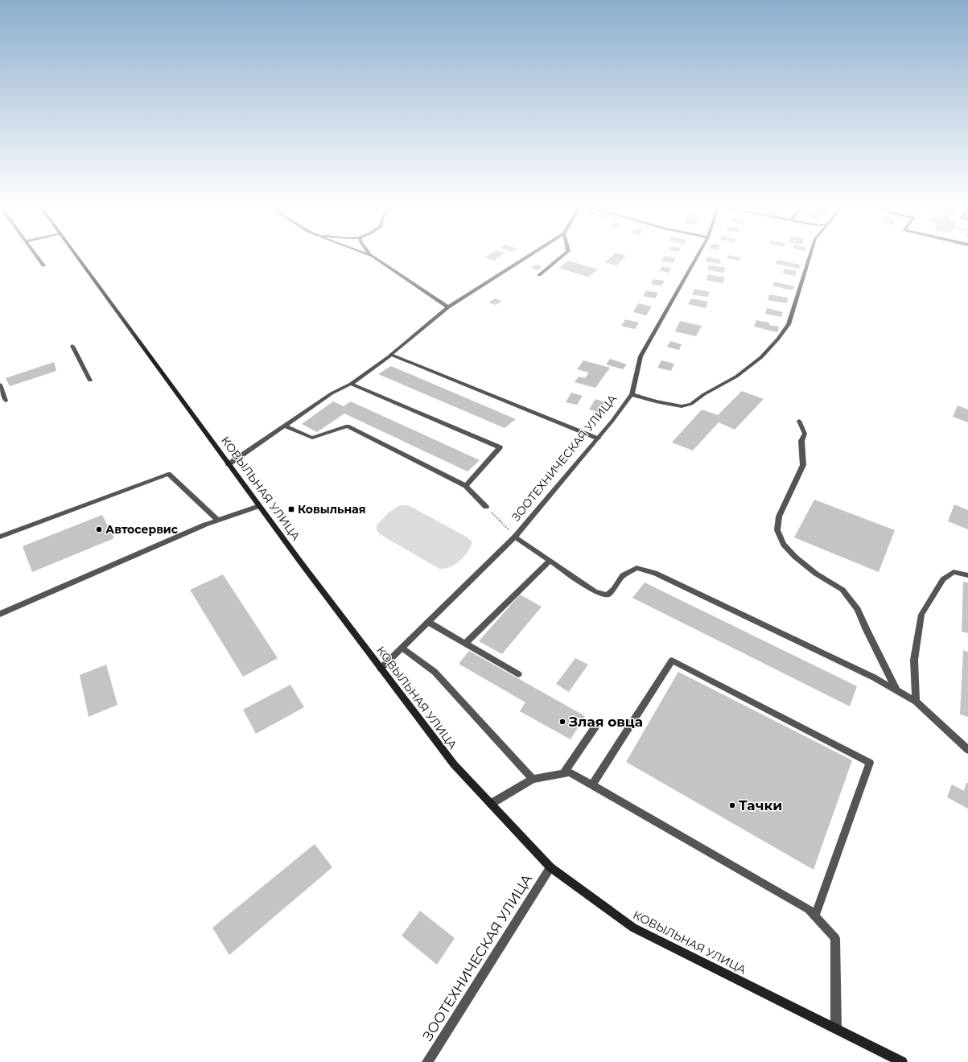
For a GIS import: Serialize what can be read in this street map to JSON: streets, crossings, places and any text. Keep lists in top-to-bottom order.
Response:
{
  "streets": {
    "main road": ["КОВЫЛЬНАЯ УЛИЦА"],
    "street": ["ЗООТЕХНИЧЕСКАЯ УЛИЦА"]
  },
  "crossings": [
    ["ЗООТЕХНИЧЕСКАЯ УЛИЦА", "КОВЫЛЬНАЯ УЛИЦА"]
  ],
  "places": {
    "transit": ["Ковыльная"],
    "other": ["Автосервис", "Злая овца", "Тачки"]
  }
}
